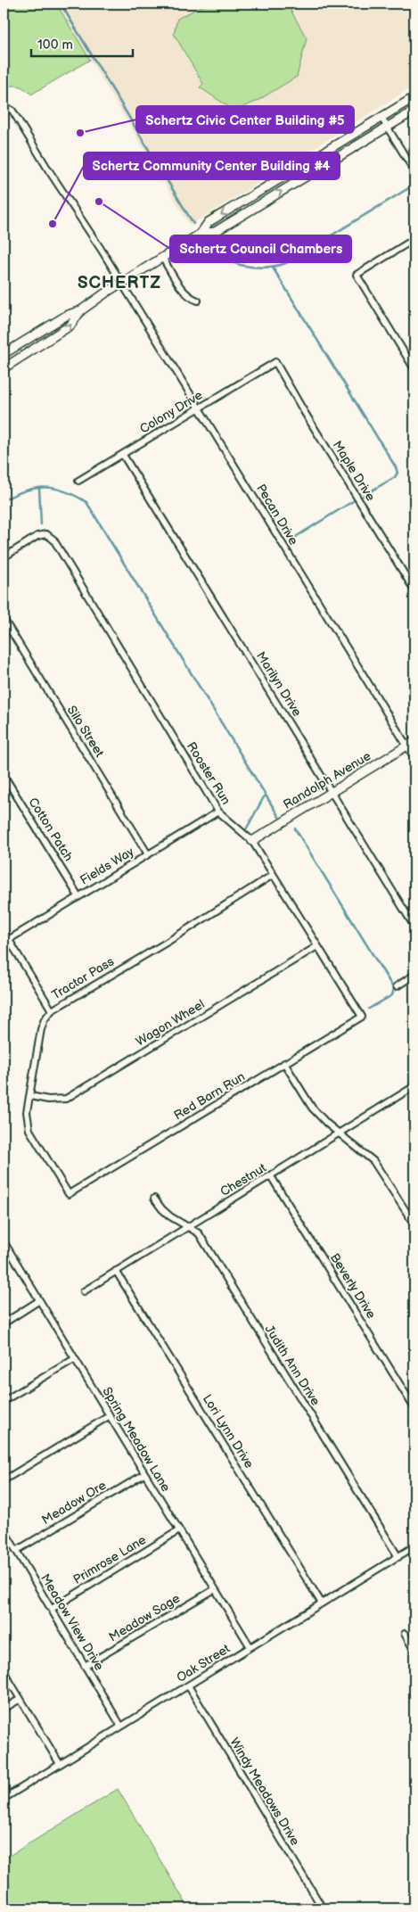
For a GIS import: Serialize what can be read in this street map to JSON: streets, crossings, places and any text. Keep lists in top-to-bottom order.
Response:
{
  "streets": {
    "main road": ["Randolph Avenue"],
    "street": [
      "Colony Drive",
      "Maple Drive",
      "Pecan Drive",
      "Marilyn Drive",
      "Silo Street",
      "Rooster Run",
      "Cotton Patch",
      "Fields Way",
      "Tractor Pass",
      "Wagon Wheel",
      "Red Barn Run",
      "Chestnut",
      "Beverly Drive",
      "Judith Ann Drive",
      "Lori Lynn Drive",
      "Spring Meadow Lane",
      "Meadow Ore",
      "Primrose Lane",
      "Meadow Sage",
      "Meadow View Drive",
      "Oak Street",
      "Windy Meadows Drive"
    ]
  },
  "crossings": [
    ["Colony Drive", "Maple Drive"],
    ["Colony Drive", "Pecan Drive"],
    ["Colony Drive", "Marilyn Drive"],
    ["Pecan Drive", "Randolph Avenue"],
    ["Marilyn Drive", "Randolph Avenue"],
    ["Silo Street", "Fields Way"],
    ["Rooster Run", "Randolph Avenue"],
    ["Rooster Run", "Fields Way"],
    ["Rooster Run", "Tractor Pass"],
    ["Rooster Run", "Wagon Wheel"],
    ["Rooster Run", "Red Barn Run"],
    ["Cotton Patch", "Fields Way"],
    ["Tractor Pass", "Wagon Wheel"],
    ["Tractor Pass", "Red Barn Run"],
    ["Chestnut", "Beverly Drive"],
    ["Chestnut", "Judith Ann Drive"],
    ["Chestnut", "Lori Lynn Drive"],
    ["Judith Ann Drive", "Oak Street"],
    ["Lori Lynn Drive", "Oak Street"],
    ["Spring Meadow Lane", "Meadow Ore"],
    ["Spring Meadow Lane", "Primrose Lane"],
    ["Spring Meadow Lane", "Meadow Sage"],
    ["Spring Meadow Lane", "Oak Street"],
    ["Meadow Ore", "Meadow View Drive"],
    ["Primrose Lane", "Meadow View Drive"],
    ["Meadow Sage", "Meadow View Drive"],
    ["Meadow View Drive", "Oak Street"],
    ["Oak Street", "Windy Meadows Drive"]
  ],
  "districts": ["SCHERTZ"],
  "places": ["Schertz Civic Center Building #5", "Schertz Council Chambers", "Schertz Community Center Building #4"],
  "scale_bar": "100 m"
}
